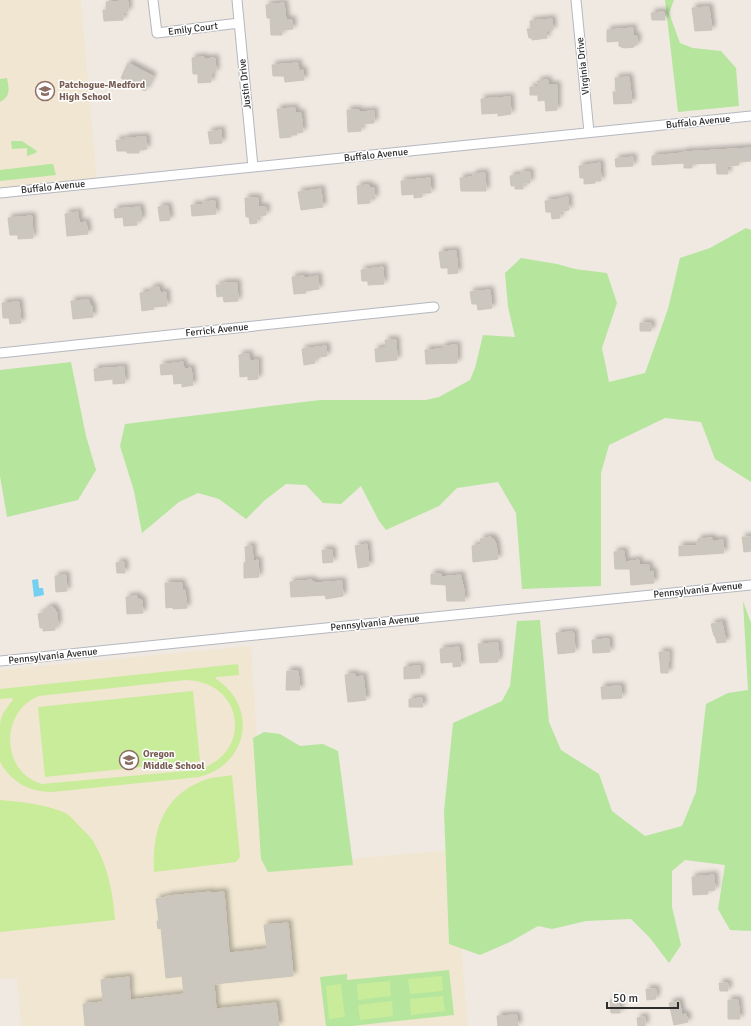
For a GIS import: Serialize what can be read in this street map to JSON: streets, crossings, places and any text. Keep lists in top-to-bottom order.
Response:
{
  "streets": {
    "street": [
      "Emily Court",
      "Virginia Drive",
      "Justin Drive",
      "Buffalo Avenue",
      "Ferrick Avenue",
      "Pennsylvania Avenue"
    ]
  },
  "crossings": [
    ["Emily Court", "Justin Drive"],
    ["Virginia Drive", "Buffalo Avenue"],
    ["Justin Drive", "Buffalo Avenue"]
  ],
  "places": {
    "school or university": ["Patchogue-Medford High School", "Oregon Middle School"]
  },
  "scale_bar": "50 m"
}
